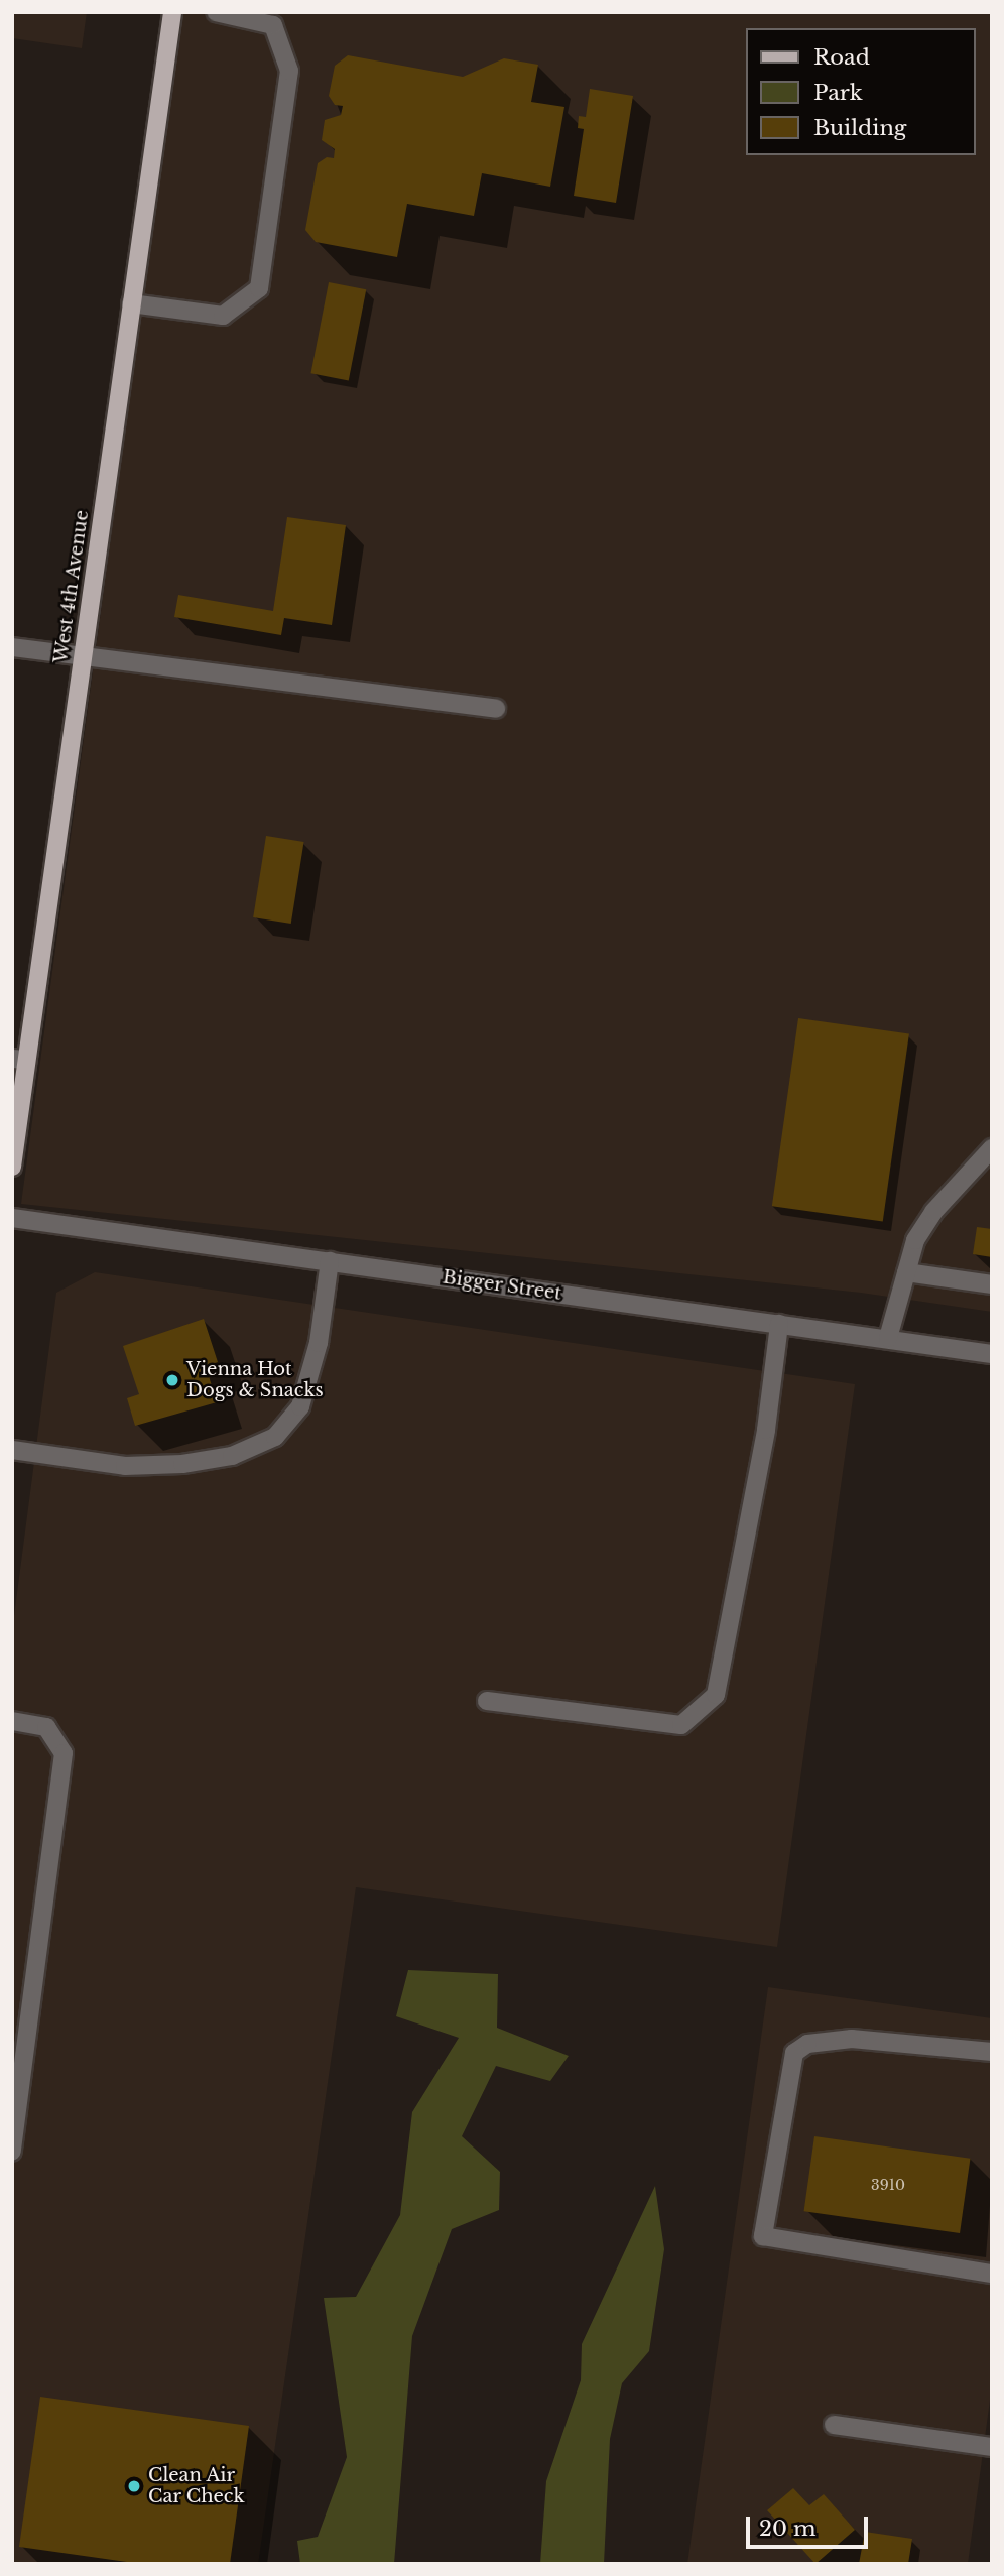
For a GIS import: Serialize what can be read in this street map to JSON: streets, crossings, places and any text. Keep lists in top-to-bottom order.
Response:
{
  "streets": {
    "main road": ["West 4th Avenue"],
    "street": ["Bigger Street"]
  },
  "places": ["Vienna Hot Dogs & Snacks", "Clean Air Car Check"],
  "house_numbers": ["3910"],
  "legend": ["Road", "Park", "Building"],
  "scale_bar": "20 m"
}
